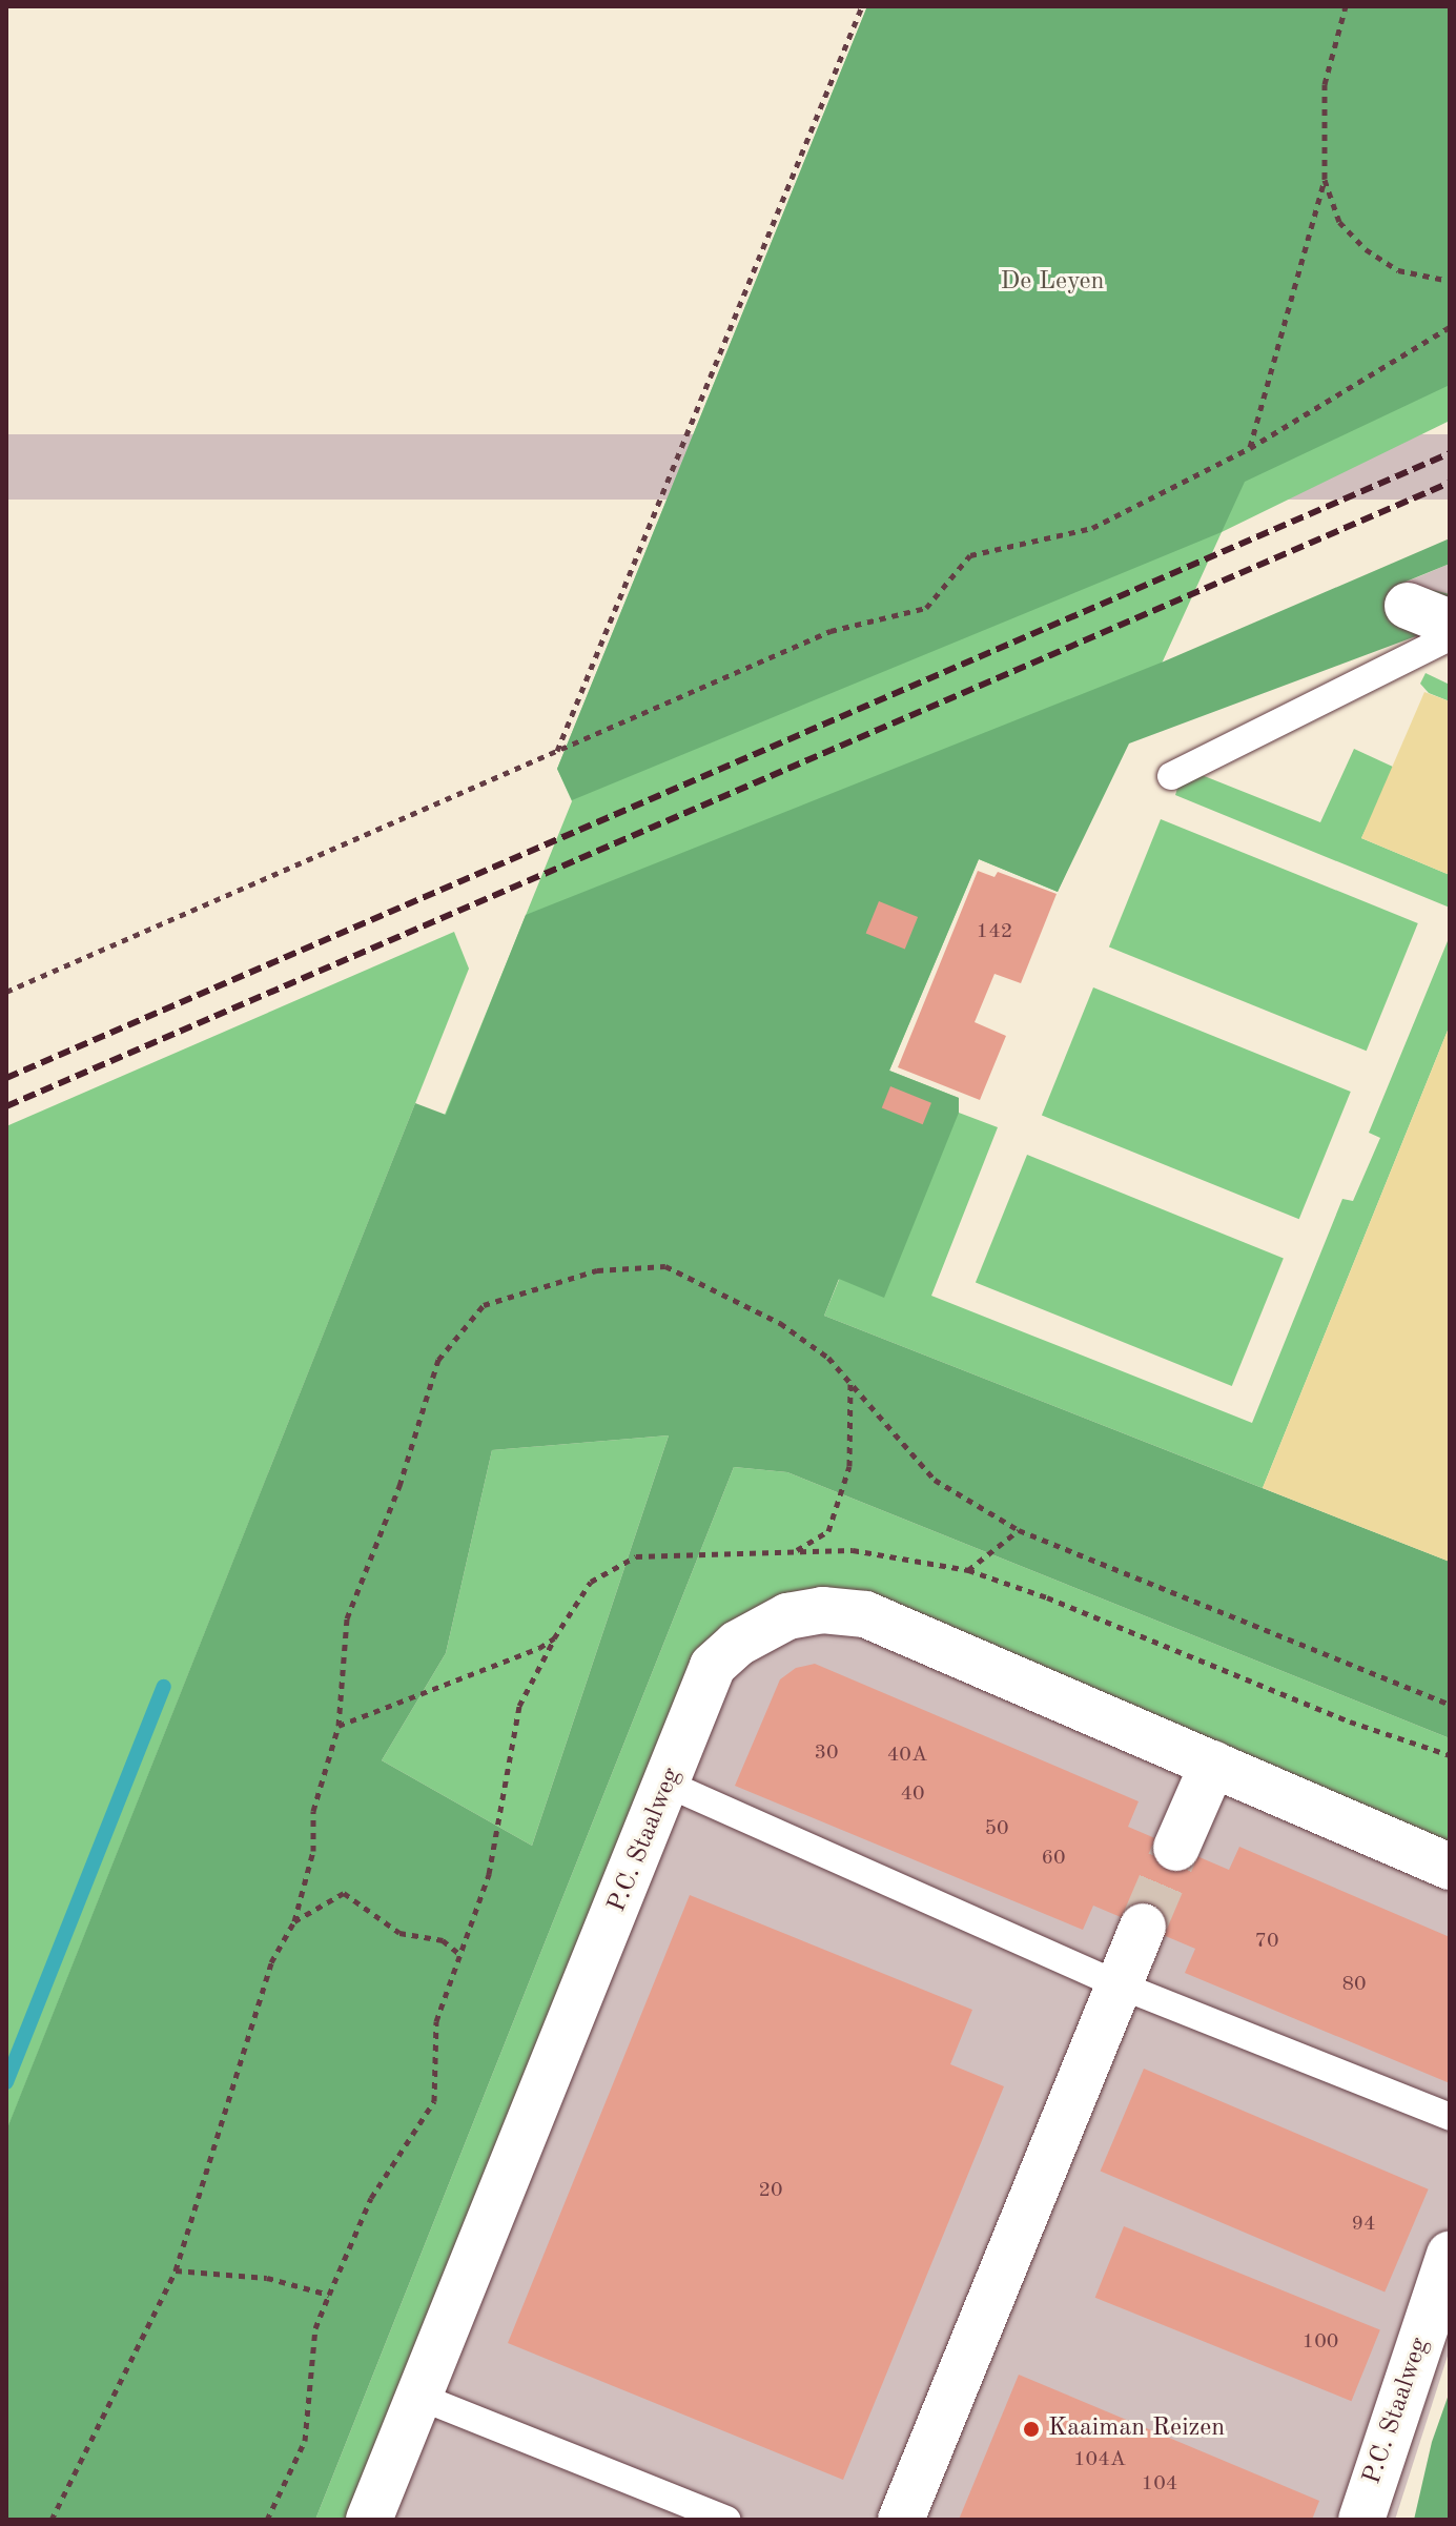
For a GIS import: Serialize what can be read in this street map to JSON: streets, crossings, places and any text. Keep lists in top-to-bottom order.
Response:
{
  "streets": {
    "street": ["P.C. Staalweg"]
  },
  "parks": ["De Leyen"],
  "places": ["Kaaiman Reizen"],
  "house_numbers": [
    "142",
    "30",
    "40A",
    "40",
    "50",
    "60",
    "70",
    "80",
    "20",
    "94",
    "100",
    "104A",
    "104"
  ]
}
